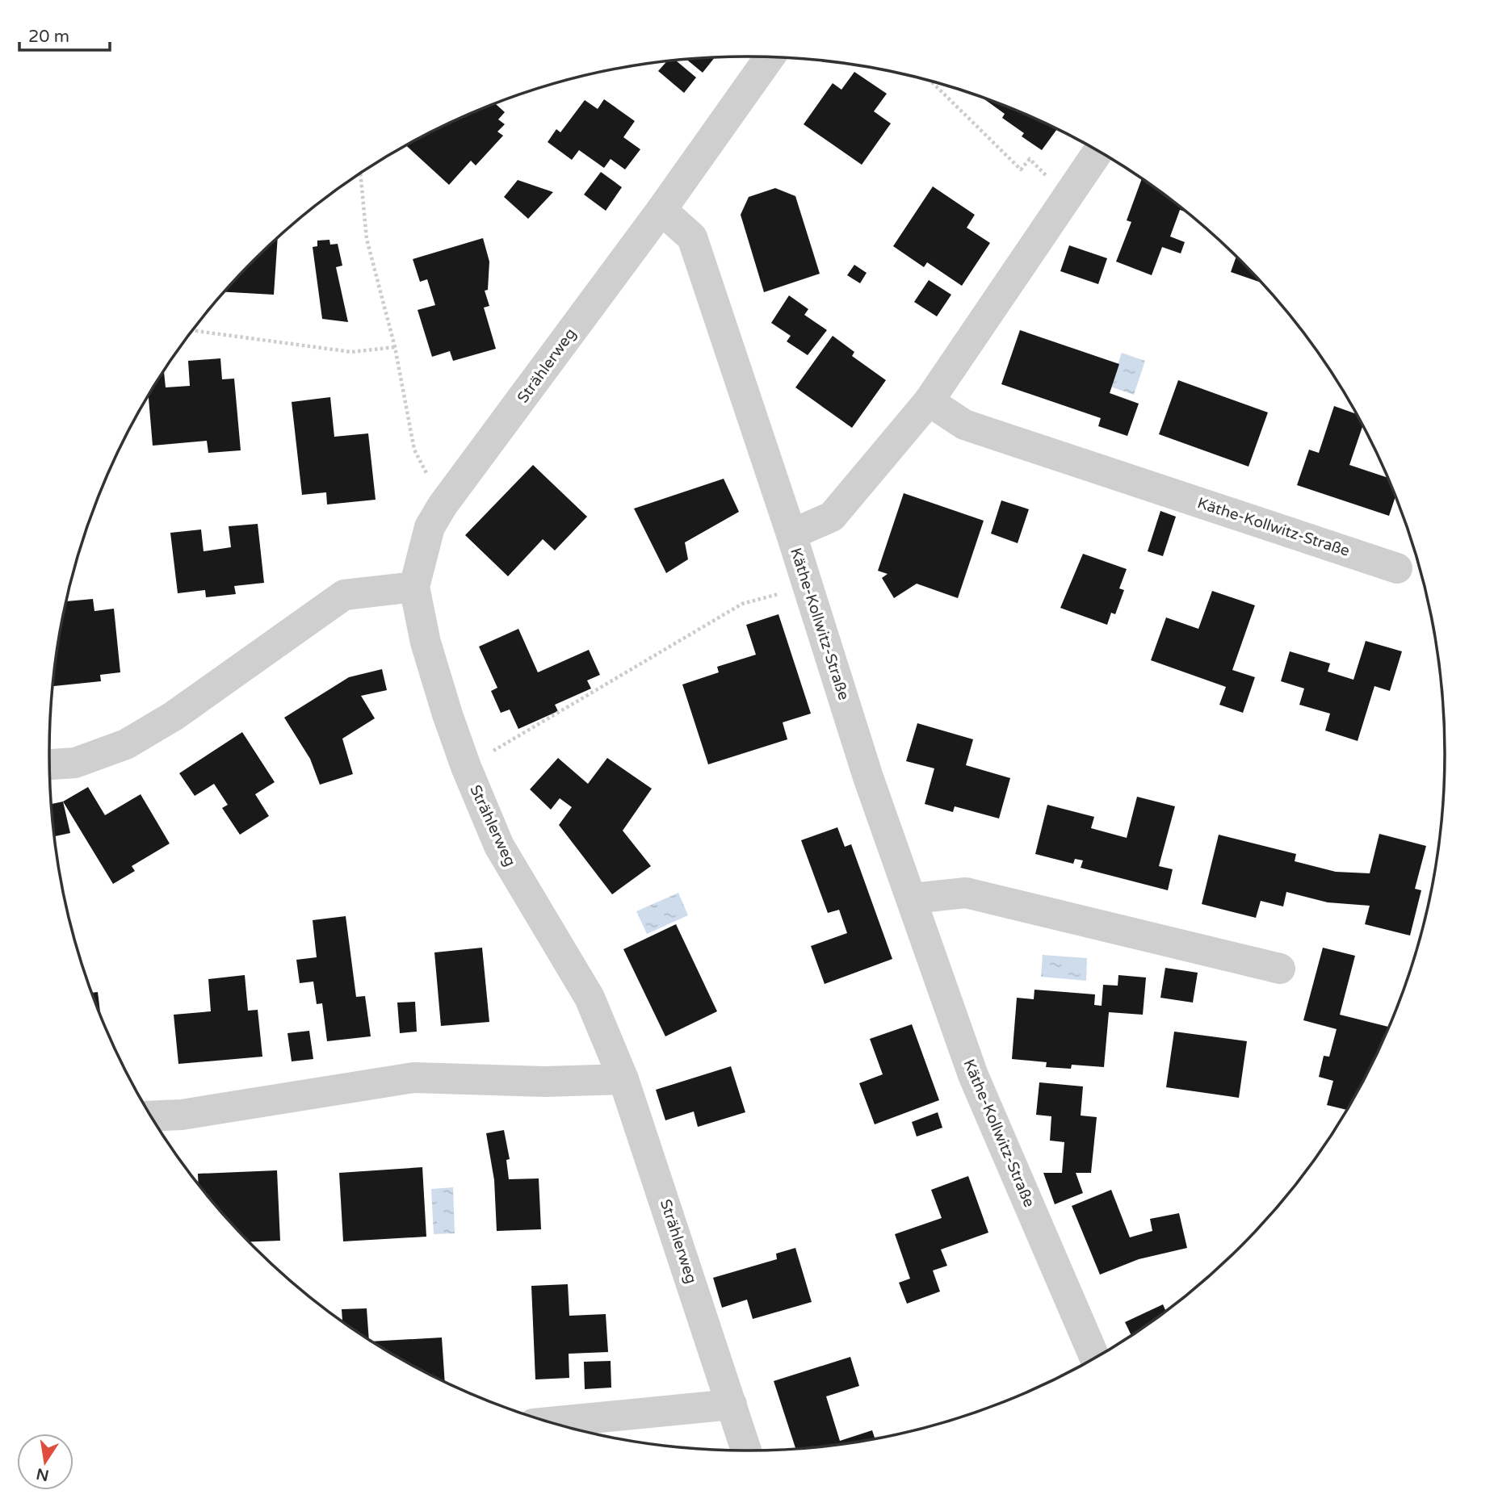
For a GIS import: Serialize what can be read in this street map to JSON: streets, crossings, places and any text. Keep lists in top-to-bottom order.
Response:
{
  "streets": {
    "street": ["Strählerweg", "Käthe-Kollwitz-Straße"]
  },
  "scale_bar": "20 m",
  "north": "bottom"
}
